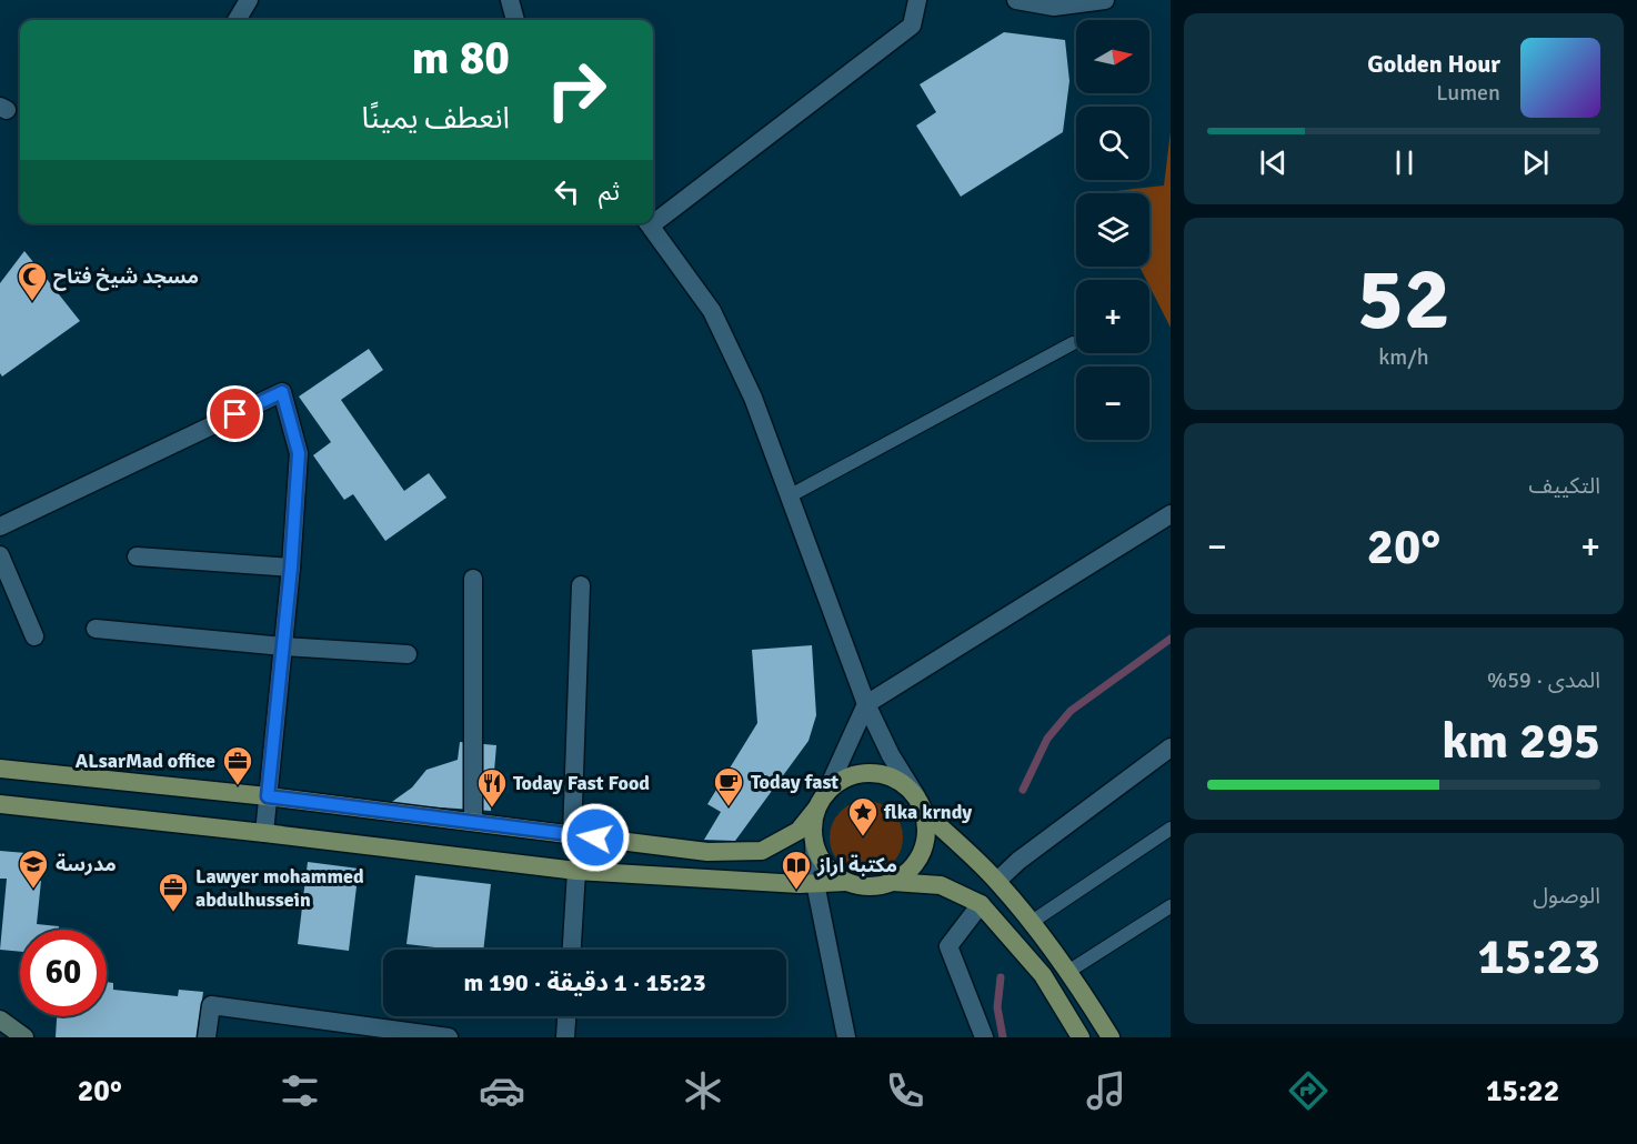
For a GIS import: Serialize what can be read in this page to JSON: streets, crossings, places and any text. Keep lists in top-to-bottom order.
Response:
{
  "places": {
    "mosque": ["مسجد شيخ فتاح"],
    "office": ["ALsarMad office", "Lawyer mohammed abdulhussein"],
    "cafe": ["Today fast"],
    "restaurant": ["Today Fast Food"],
    "place": ["flka krndy"],
    "school or university": ["مدرسة"],
    "library": ["مكتبة اراز"]
  },
  "north": "right",
  "page": {
    "map_buttons": ["+", "−"],
    "turn": ["80 m", "انعطف يمينًا"],
    "song": ["Golden Hour", "Lumen"],
    "then": "ثم",
    "tile": [
      ["52", "km/h"],
      "التكييف",
      ["المدى · 59%", "295 km"],
      ["الوصول", "15:23"]
    ],
    "heat": ["−", "20°", "+"],
    "limit": "60",
    "trip": "15:23 · 1 دقيقة · 190 m",
    "tabs": ["15:22", "20°"]
  }
}
